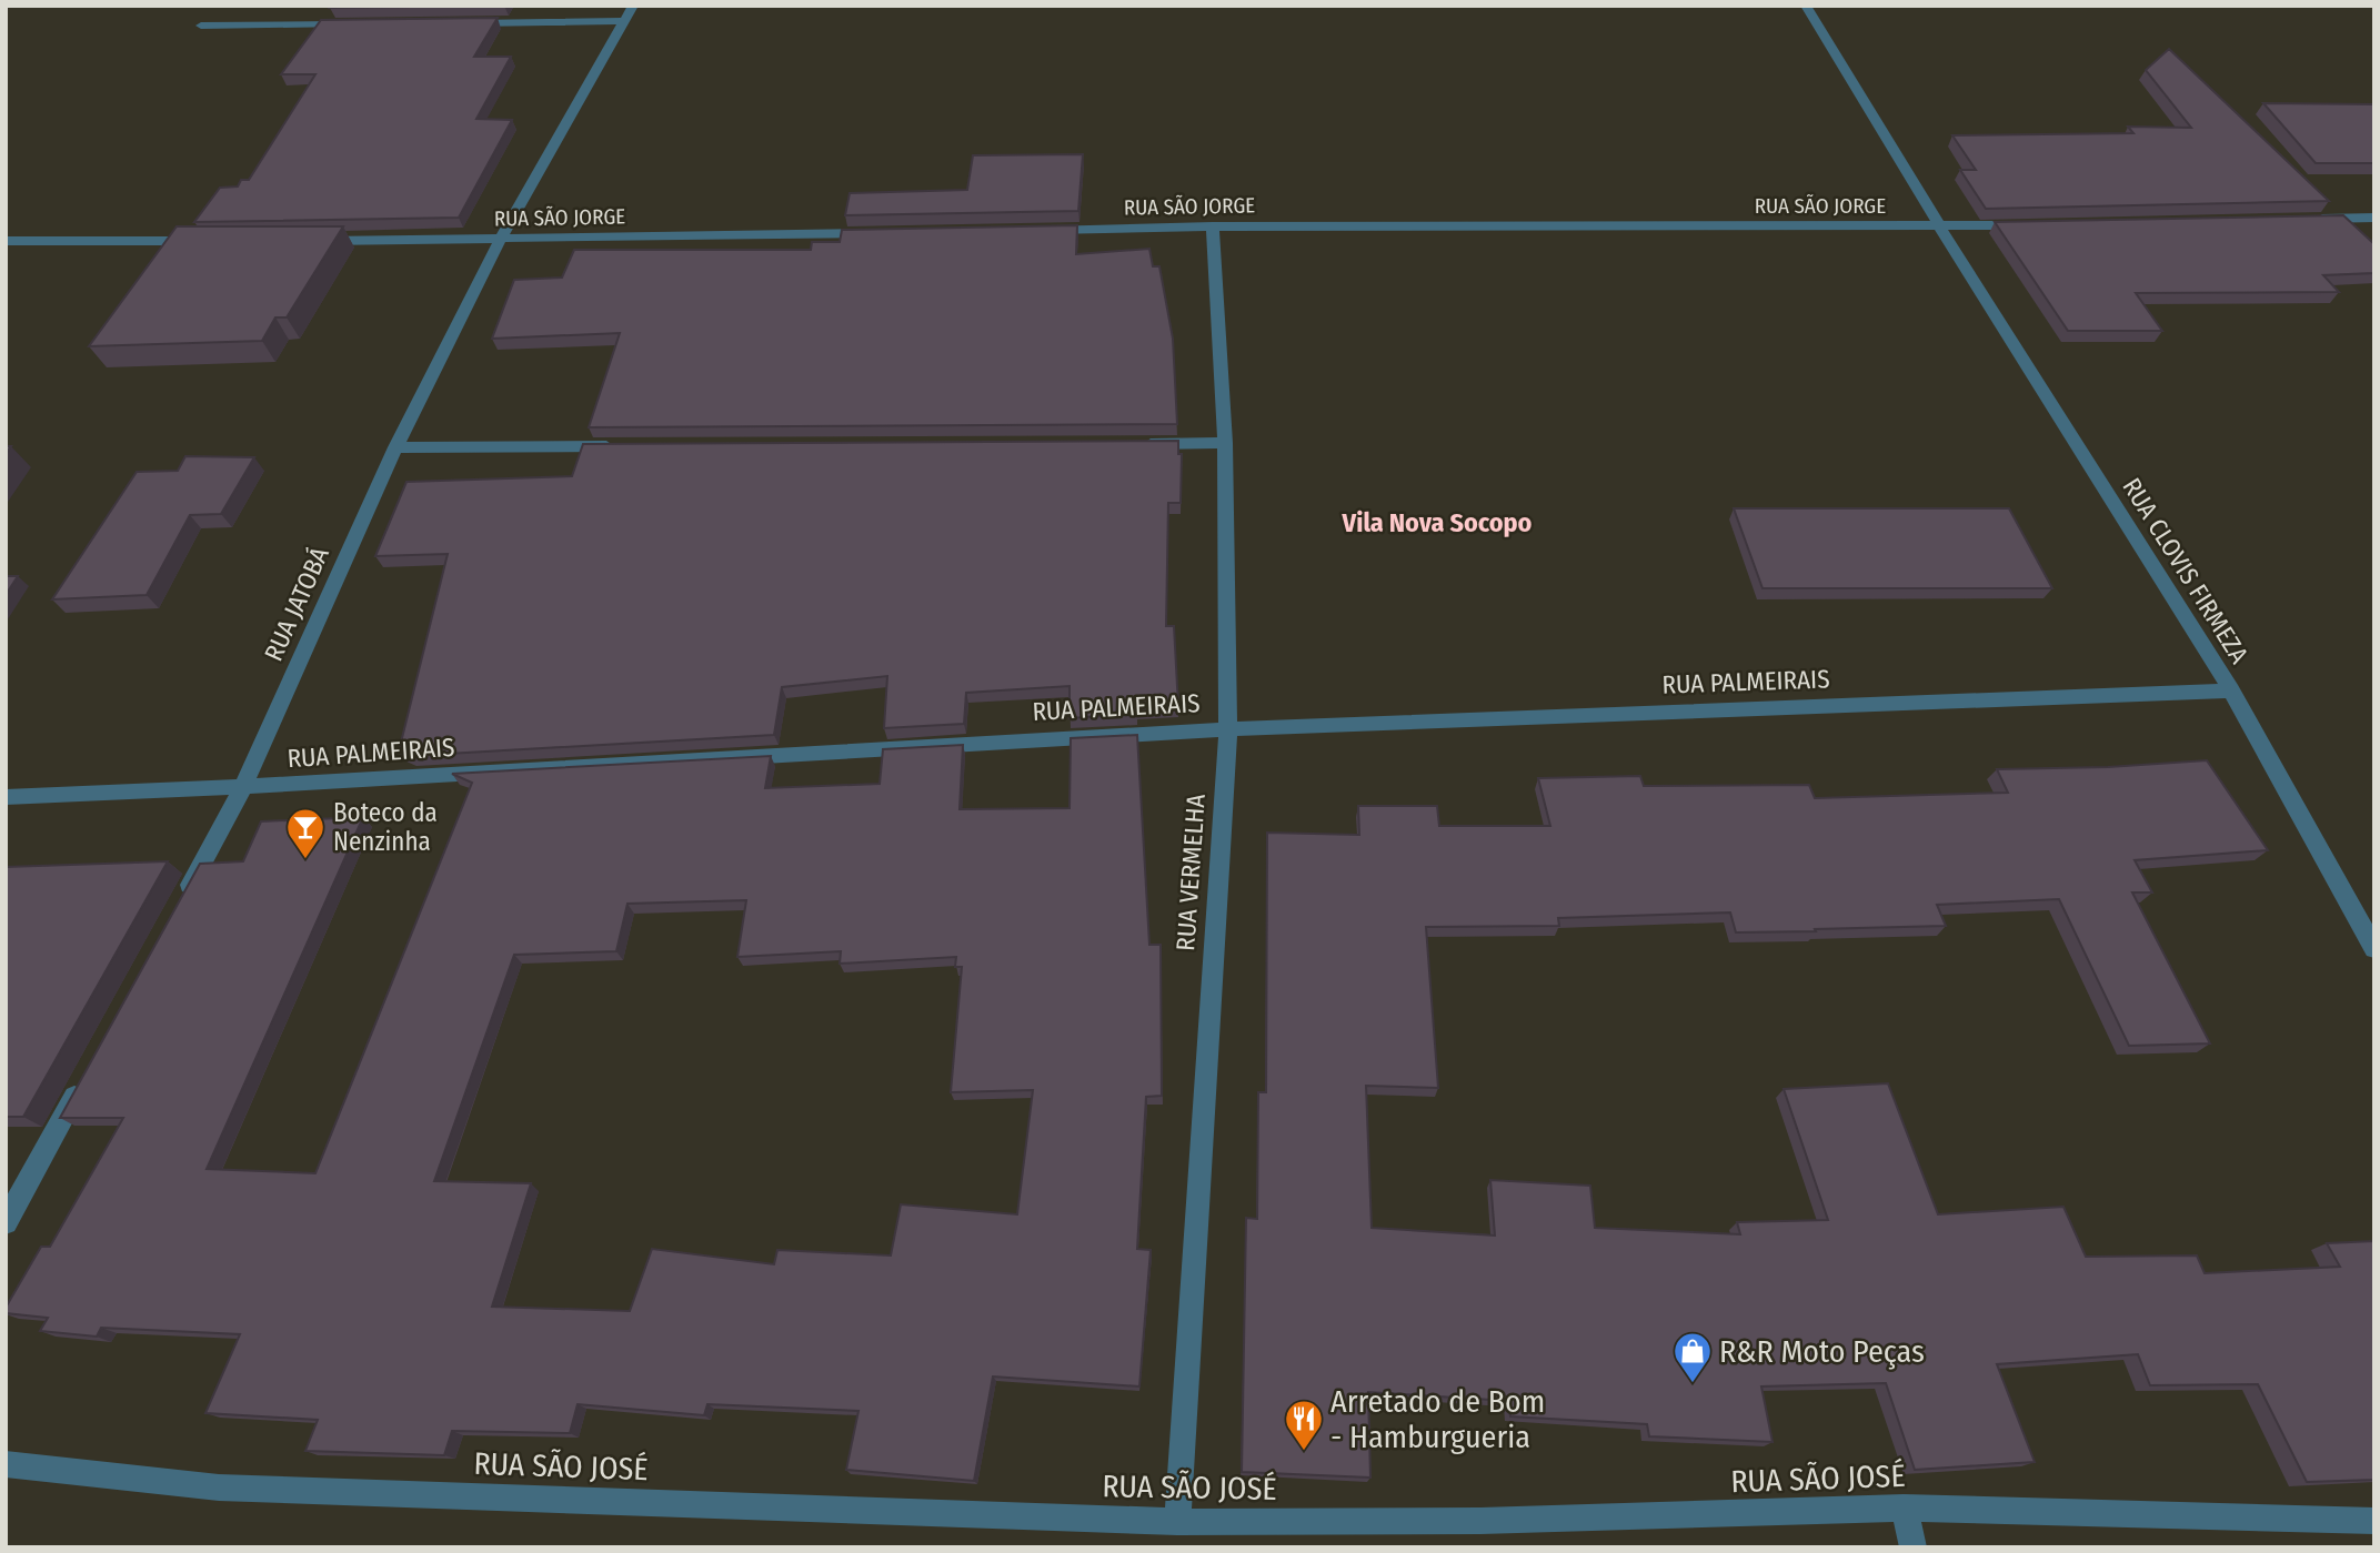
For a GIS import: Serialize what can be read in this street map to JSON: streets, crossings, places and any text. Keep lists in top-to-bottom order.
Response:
{
  "streets": {
    "street": [
      "RUA SÃO JORGE",
      "RUA CLOVIS FIRMEZA",
      "RUA JATOBÁ",
      "RUA PALMEIRAIS",
      "RUA VERMELHA",
      "RUA SÃO JOSÉ"
    ]
  },
  "crossings": [
    ["RUA SÃO JORGE", "RUA CLOVIS FIRMEZA"],
    ["RUA SÃO JORGE", "RUA JATOBÁ"],
    ["RUA SÃO JORGE", "RUA VERMELHA"],
    ["RUA CLOVIS FIRMEZA", "RUA PALMEIRAIS"],
    ["RUA JATOBÁ", "RUA PALMEIRAIS"],
    ["RUA PALMEIRAIS", "RUA VERMELHA"],
    ["RUA VERMELHA", "RUA SÃO JOSÉ"]
  ],
  "districts": ["Vila Nova Socopo"],
  "places": {
    "bar": ["Boteco da Nenzinha"],
    "shop": ["R&R Moto Peças"],
    "restaurant": ["Arretado de Bom - Hamburgueria"]
  }
}
